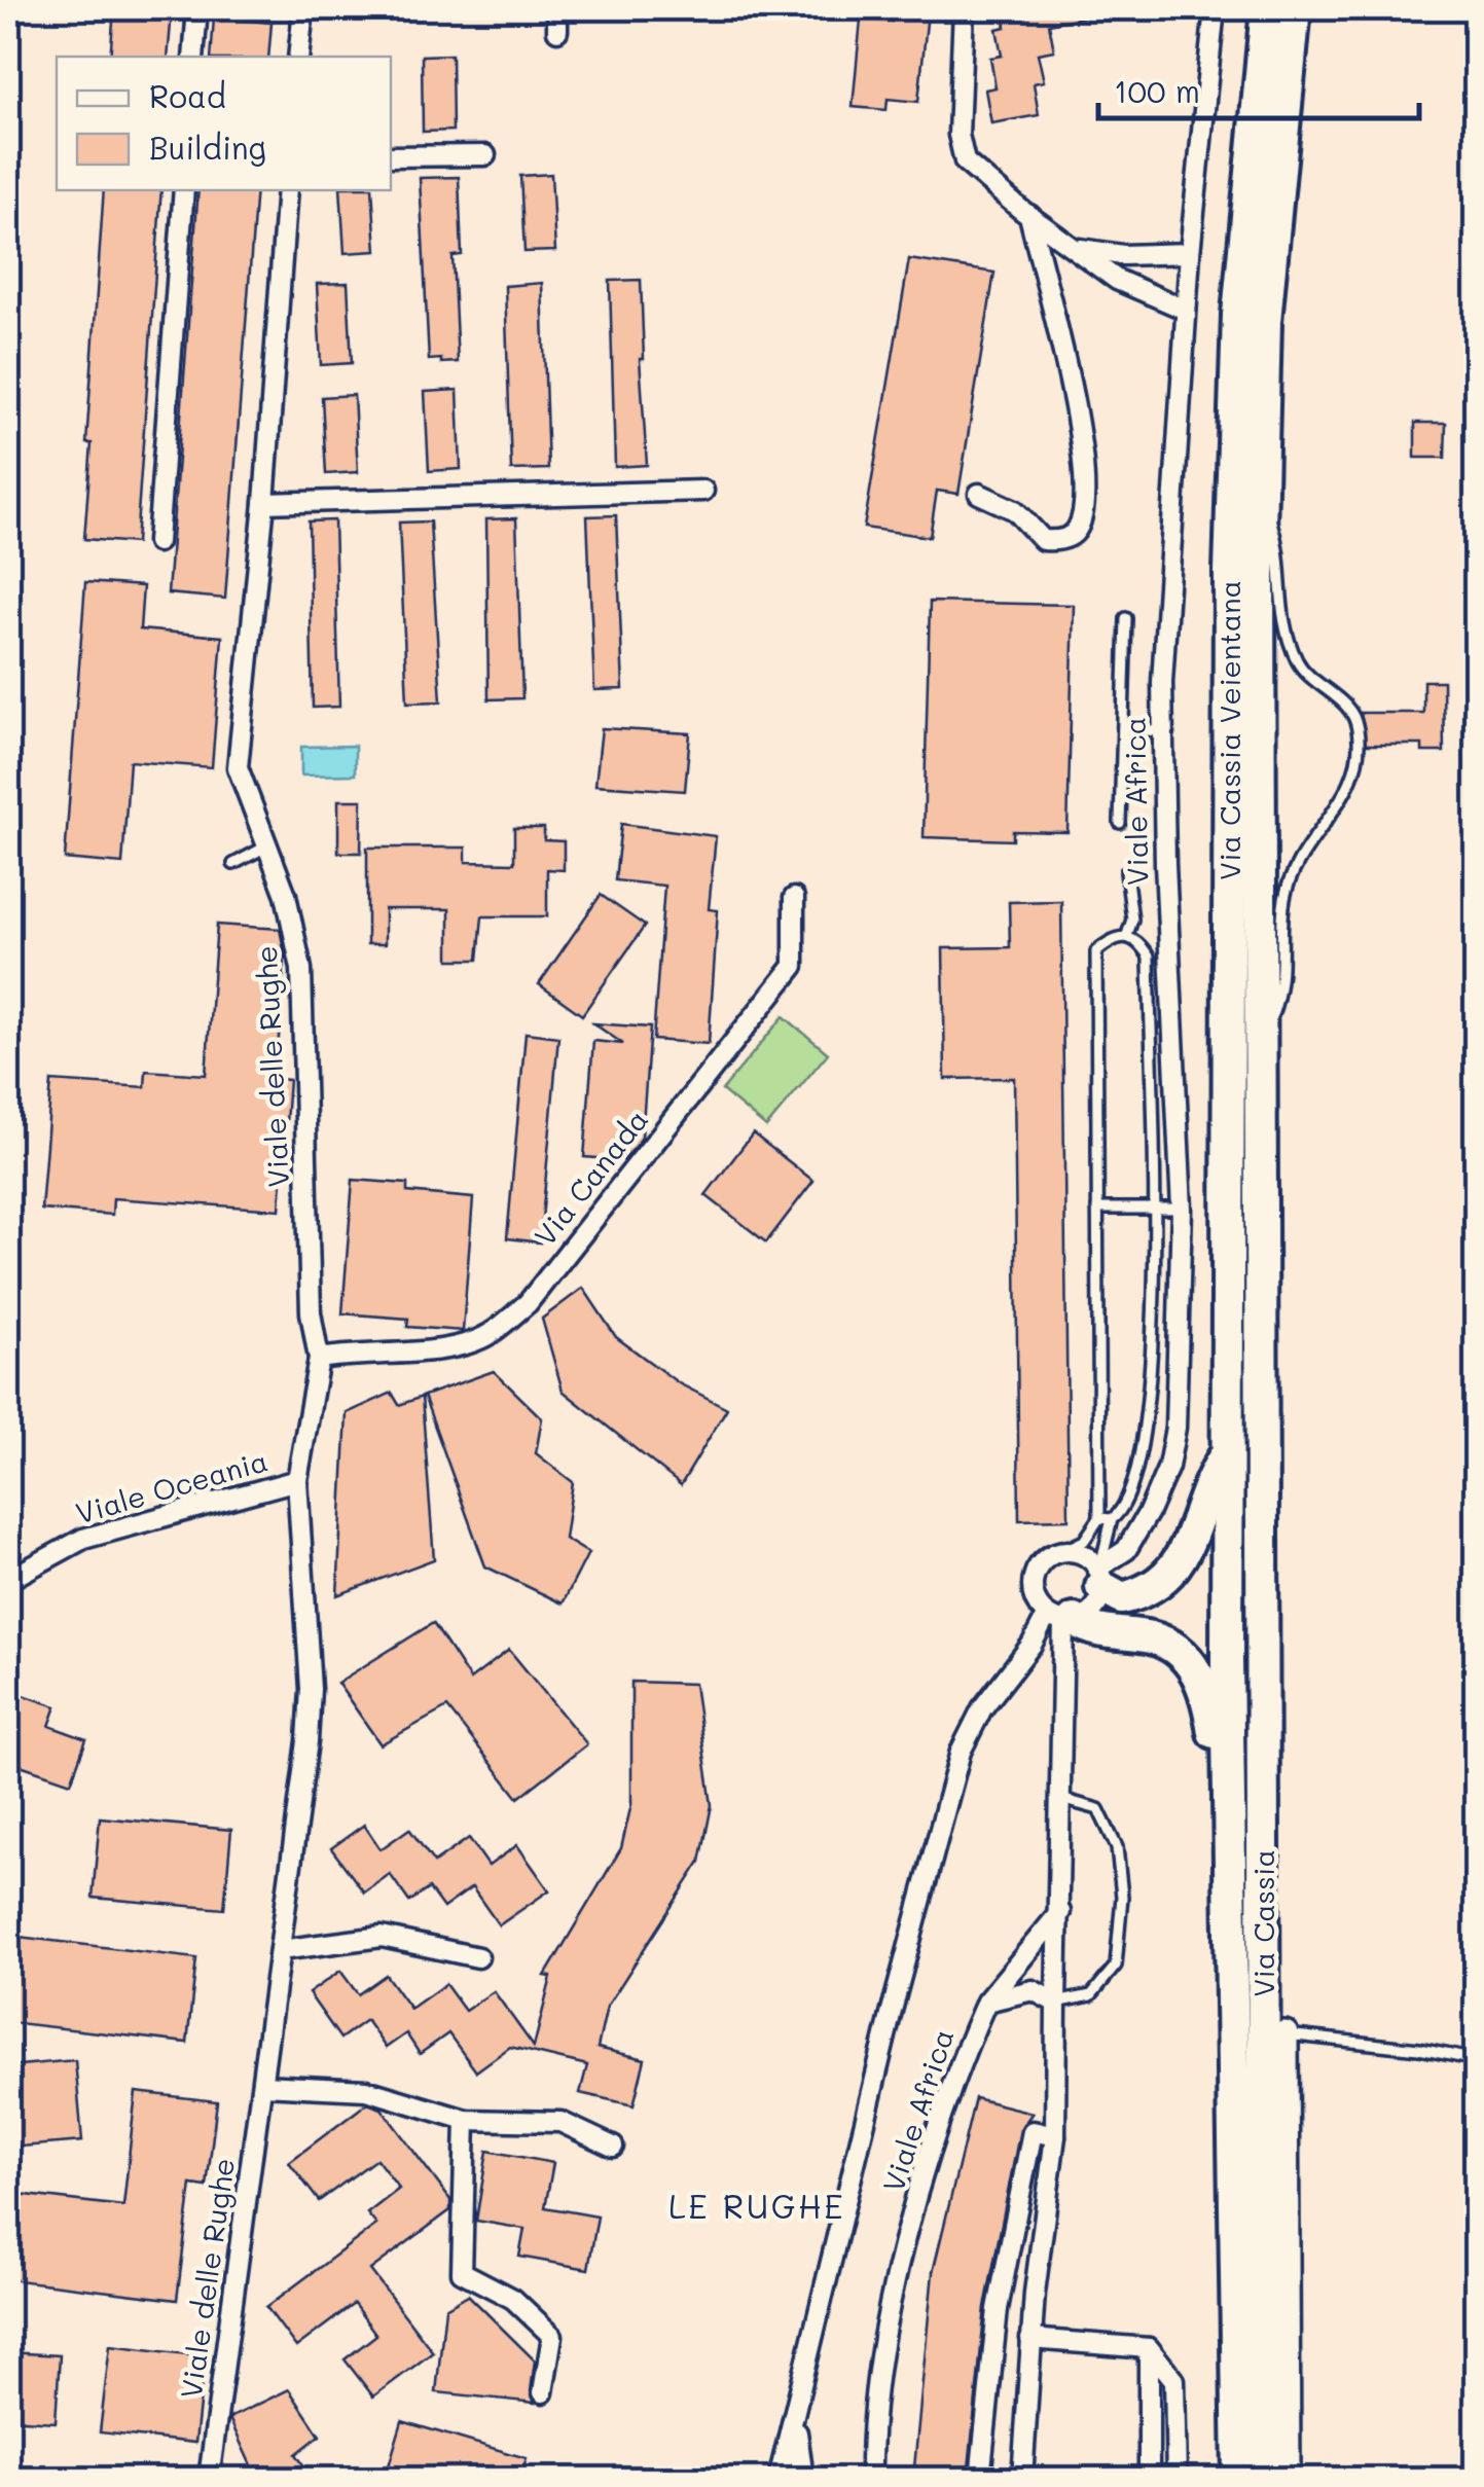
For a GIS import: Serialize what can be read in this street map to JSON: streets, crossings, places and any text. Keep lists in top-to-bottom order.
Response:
{
  "streets": {
    "highway": ["Via Cassia Veientana", "Via Cassia"],
    "street": [
      "Viale Africa",
      "Viale delle Rughe",
      "Via Canada",
      "Viale Oceania"
    ]
  },
  "crossings": [
    ["Via Cassia Veientana", "Via Cassia"],
    ["Viale delle Rughe", "Via Canada"],
    ["Viale delle Rughe", "Viale Oceania"]
  ],
  "districts": ["LE RUGHE"],
  "legend": ["Road", "Building"],
  "scale_bar": "100 m"
}
